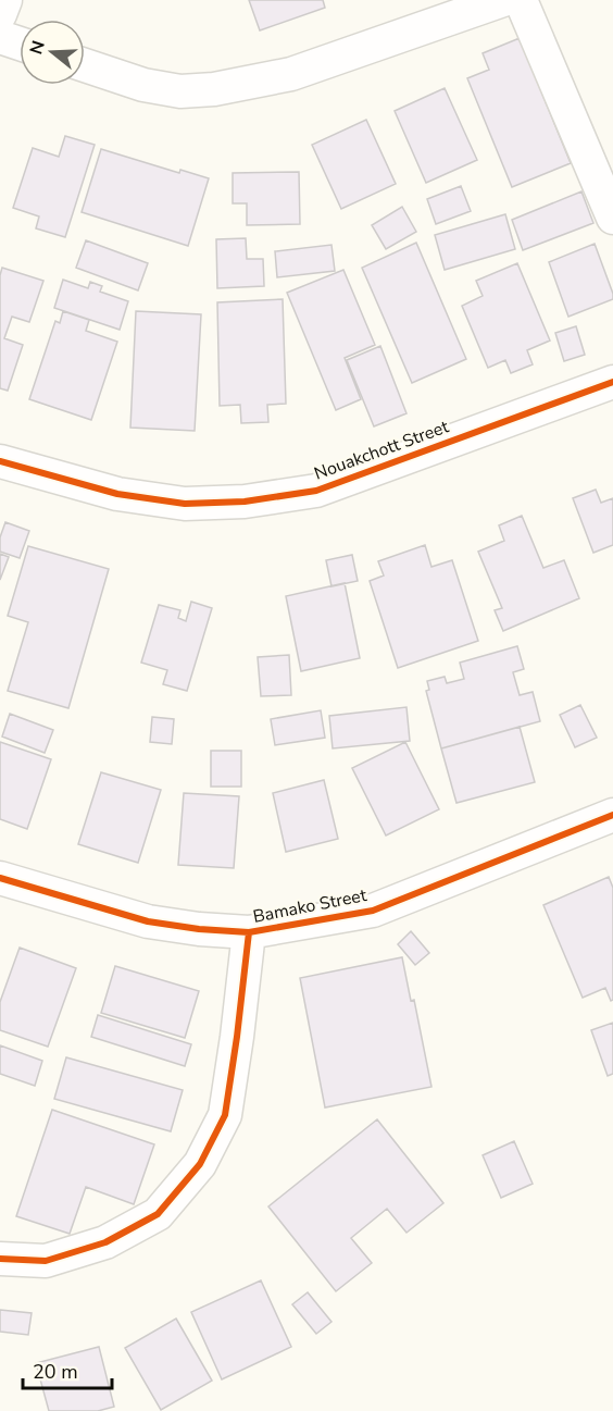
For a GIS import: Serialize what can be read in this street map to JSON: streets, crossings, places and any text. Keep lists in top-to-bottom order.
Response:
{
  "streets": {
    "street": ["Nouakchott Street", "Bamako Street"]
  },
  "scale_bar": "20 m",
  "north": "left"
}
